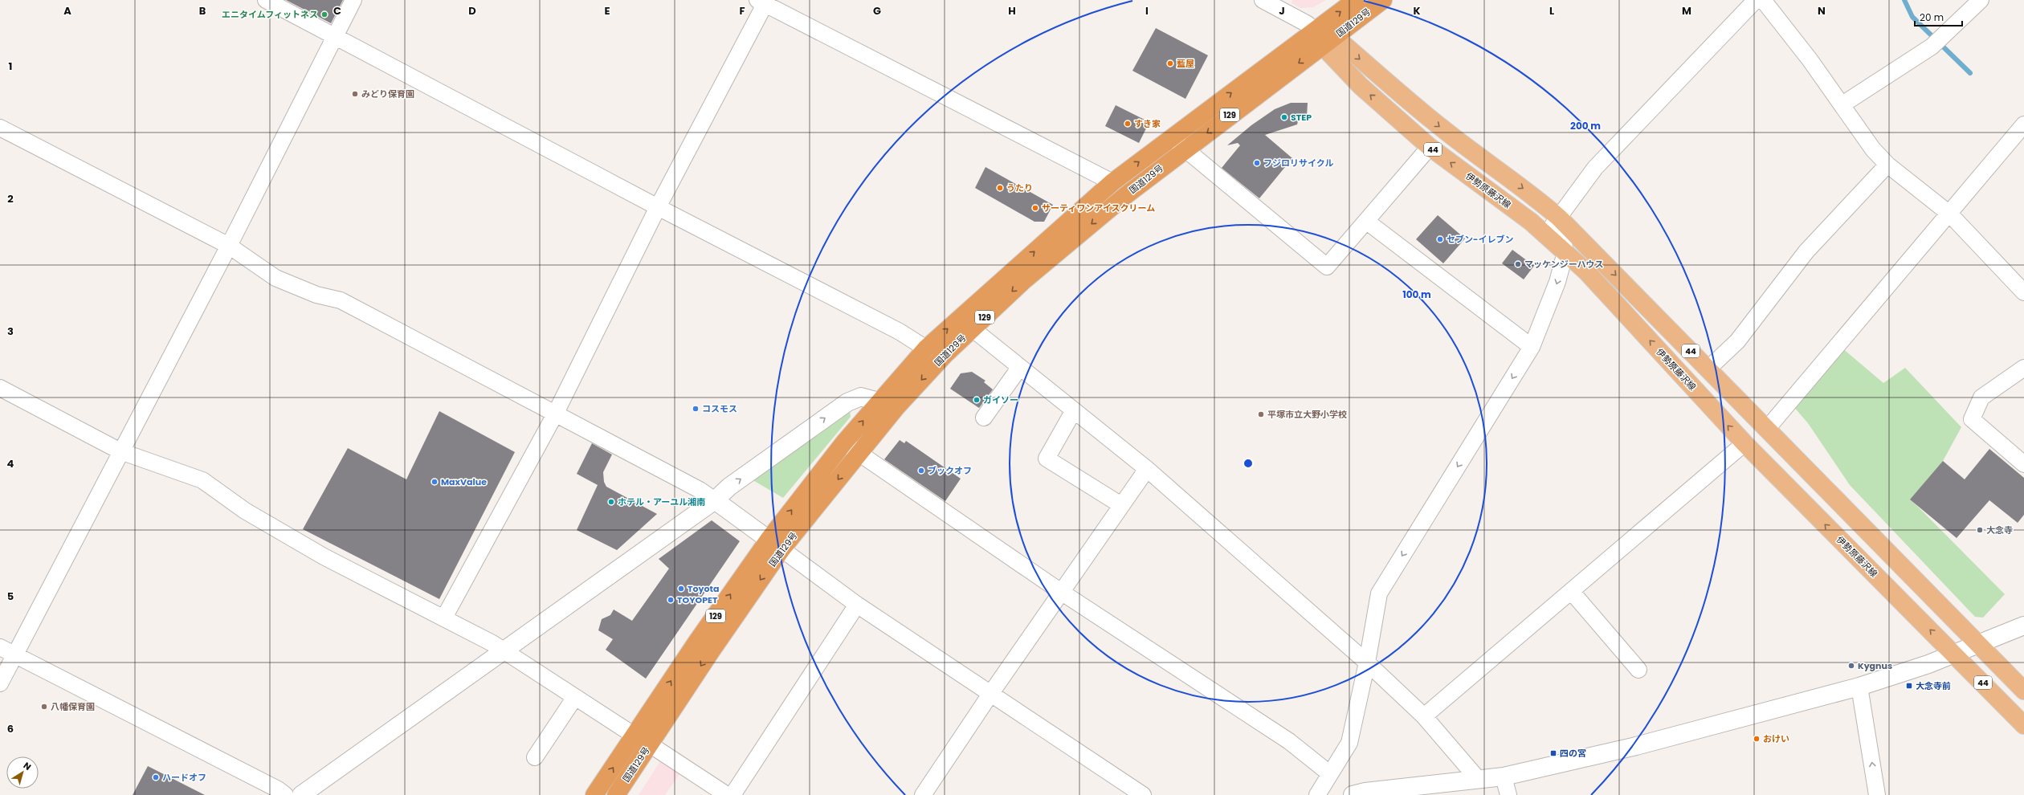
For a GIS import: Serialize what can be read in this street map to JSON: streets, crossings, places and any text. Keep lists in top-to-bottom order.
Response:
{
  "streets": {
    "highway": ["国道129号", "129"],
    "main road": ["44", "伊勢原藤沢線"]
  },
  "crossings": [
    ["国道129号", "44"],
    ["国道129号", "伊勢原藤沢線"],
    ["44", "伊勢原藤沢線"]
  ],
  "places": {
    "other": [
      "エニタイムフィットネス",
      "藍屋",
      "みどり保育園",
      "STEP",
      "すき家",
      "フジロリサイクル",
      "うたり",
      "サーティワンアイスクリーム",
      "セブン-イレブン",
      "マッケンジーハウス",
      "ガイソー",
      "コスモス",
      "平塚市立大野小学校",
      "ブックオフ",
      "MaxValue",
      "ホテル・アーユル湘南",
      "大念寺",
      "Toyota",
      "TOYOPET",
      "Kygnus",
      "八幡保育園",
      "おけい",
      "ハードオフ"
    ],
    "transit": ["大念寺前", "四の宮"]
  },
  "scale_bar": "20 m",
  "north": "top right",
  "grid": {
    "columns": [
      "A",
      "B",
      "C",
      "D",
      "E",
      "F",
      "G",
      "H",
      "I",
      "J",
      "K",
      "L",
      "M",
      "N"
    ],
    "rows": [
      "1",
      "2",
      "3",
      "4",
      "5",
      "6"
    ]
  },
  "rings": ["200 m", "100 m"]
}
